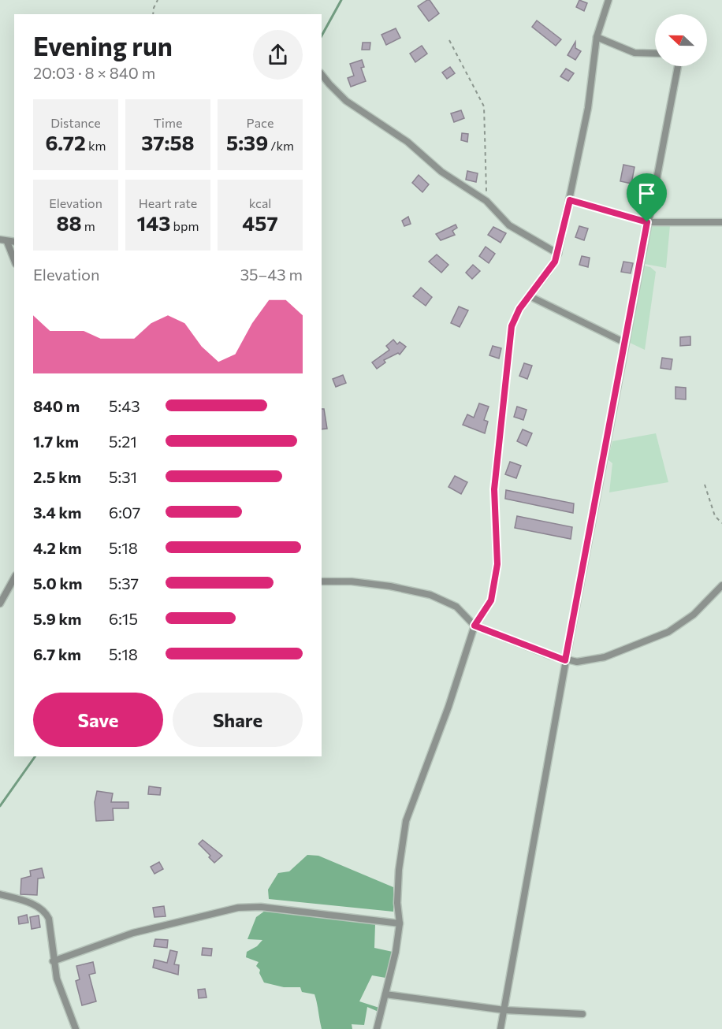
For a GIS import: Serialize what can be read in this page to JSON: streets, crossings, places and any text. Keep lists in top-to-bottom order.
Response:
{
  "north": "left",
  "page": {
    "heading": ["Evening run", "20:03 · 8 × 840 m"],
    "stats": [
      ["Distance", "6.72 km"],
      ["Time", "37:58"],
      ["Pace", "5:39 /km"],
      ["Elevation", "88 m"],
      ["Heart rate", "143 bpm"],
      ["kcal", "457"]
    ],
    "chart": ["Elevation", "35–43 m"],
    "list": [
      {
        "name": "840 m",
        "note": "5:43"
      },
      {
        "name": "1.7 km",
        "note": "5:21"
      },
      {
        "name": "2.5 km",
        "note": "5:31"
      },
      {
        "name": "3.4 km",
        "note": "6:07"
      },
      {
        "name": "4.2 km",
        "note": "5:18"
      },
      {
        "name": "5.0 km",
        "note": "5:37"
      },
      {
        "name": "5.9 km",
        "note": "6:15"
      },
      {
        "name": "6.7 km",
        "note": "5:18"
      }
    ],
    "buttons": ["Save", "Share"]
  }
}
